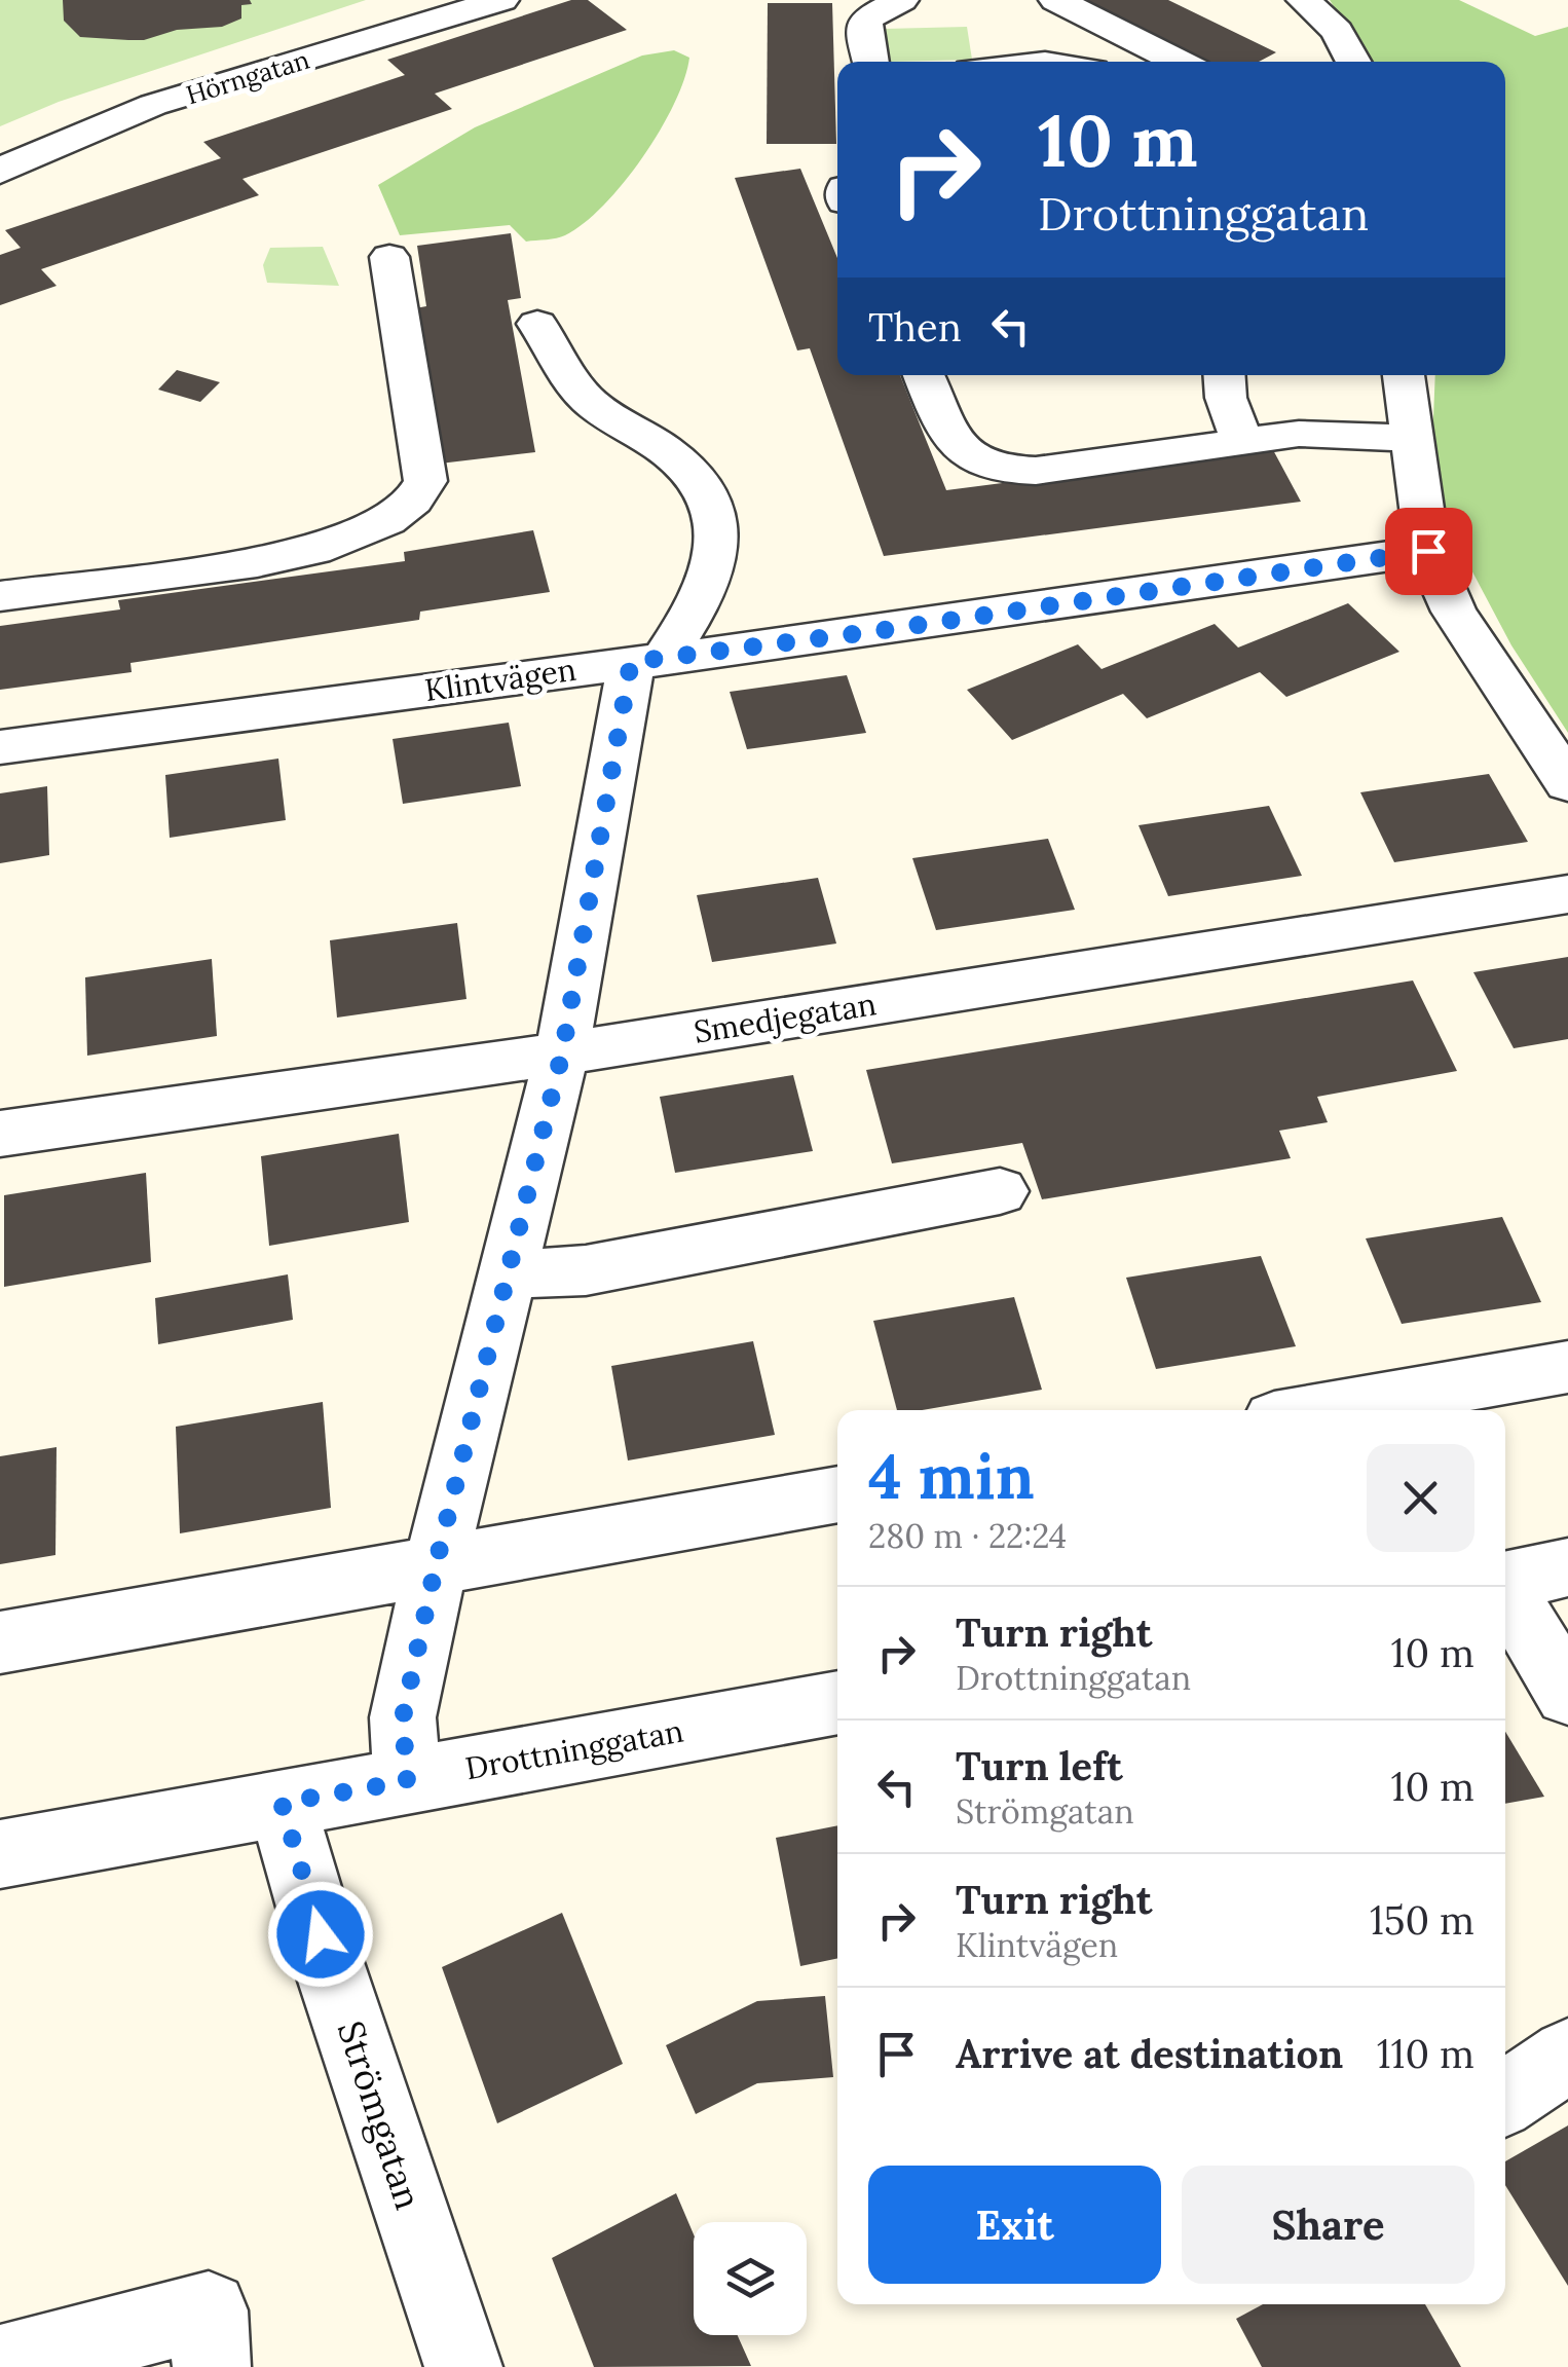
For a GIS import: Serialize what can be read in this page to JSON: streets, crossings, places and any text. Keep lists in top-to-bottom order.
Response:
{
  "streets": {
    "street": [
      "Hörngatan",
      "Klintvägen",
      "Smedjegatan",
      "Drottninggatan",
      "Strömgatan"
    ]
  },
  "crossings": [
    ["Drottninggatan", "Strömgatan"]
  ],
  "page": {
    "turn": ["10 m", "Drottninggatan"],
    "then": "Then",
    "heading": ["4 min", "280 m · 22:24"],
    "list": [
      {
        "name": "Turn right",
        "note": "Drottninggatan",
        "value": "10 m"
      },
      {
        "name": "Turn left",
        "note": "Strömgatan",
        "value": "10 m"
      },
      {
        "name": "Turn right",
        "note": "Klintvägen",
        "value": "150 m"
      },
      {
        "name": "Arrive at destination",
        "value": "110 m"
      }
    ],
    "buttons": ["Exit", "Share"]
  }
}
